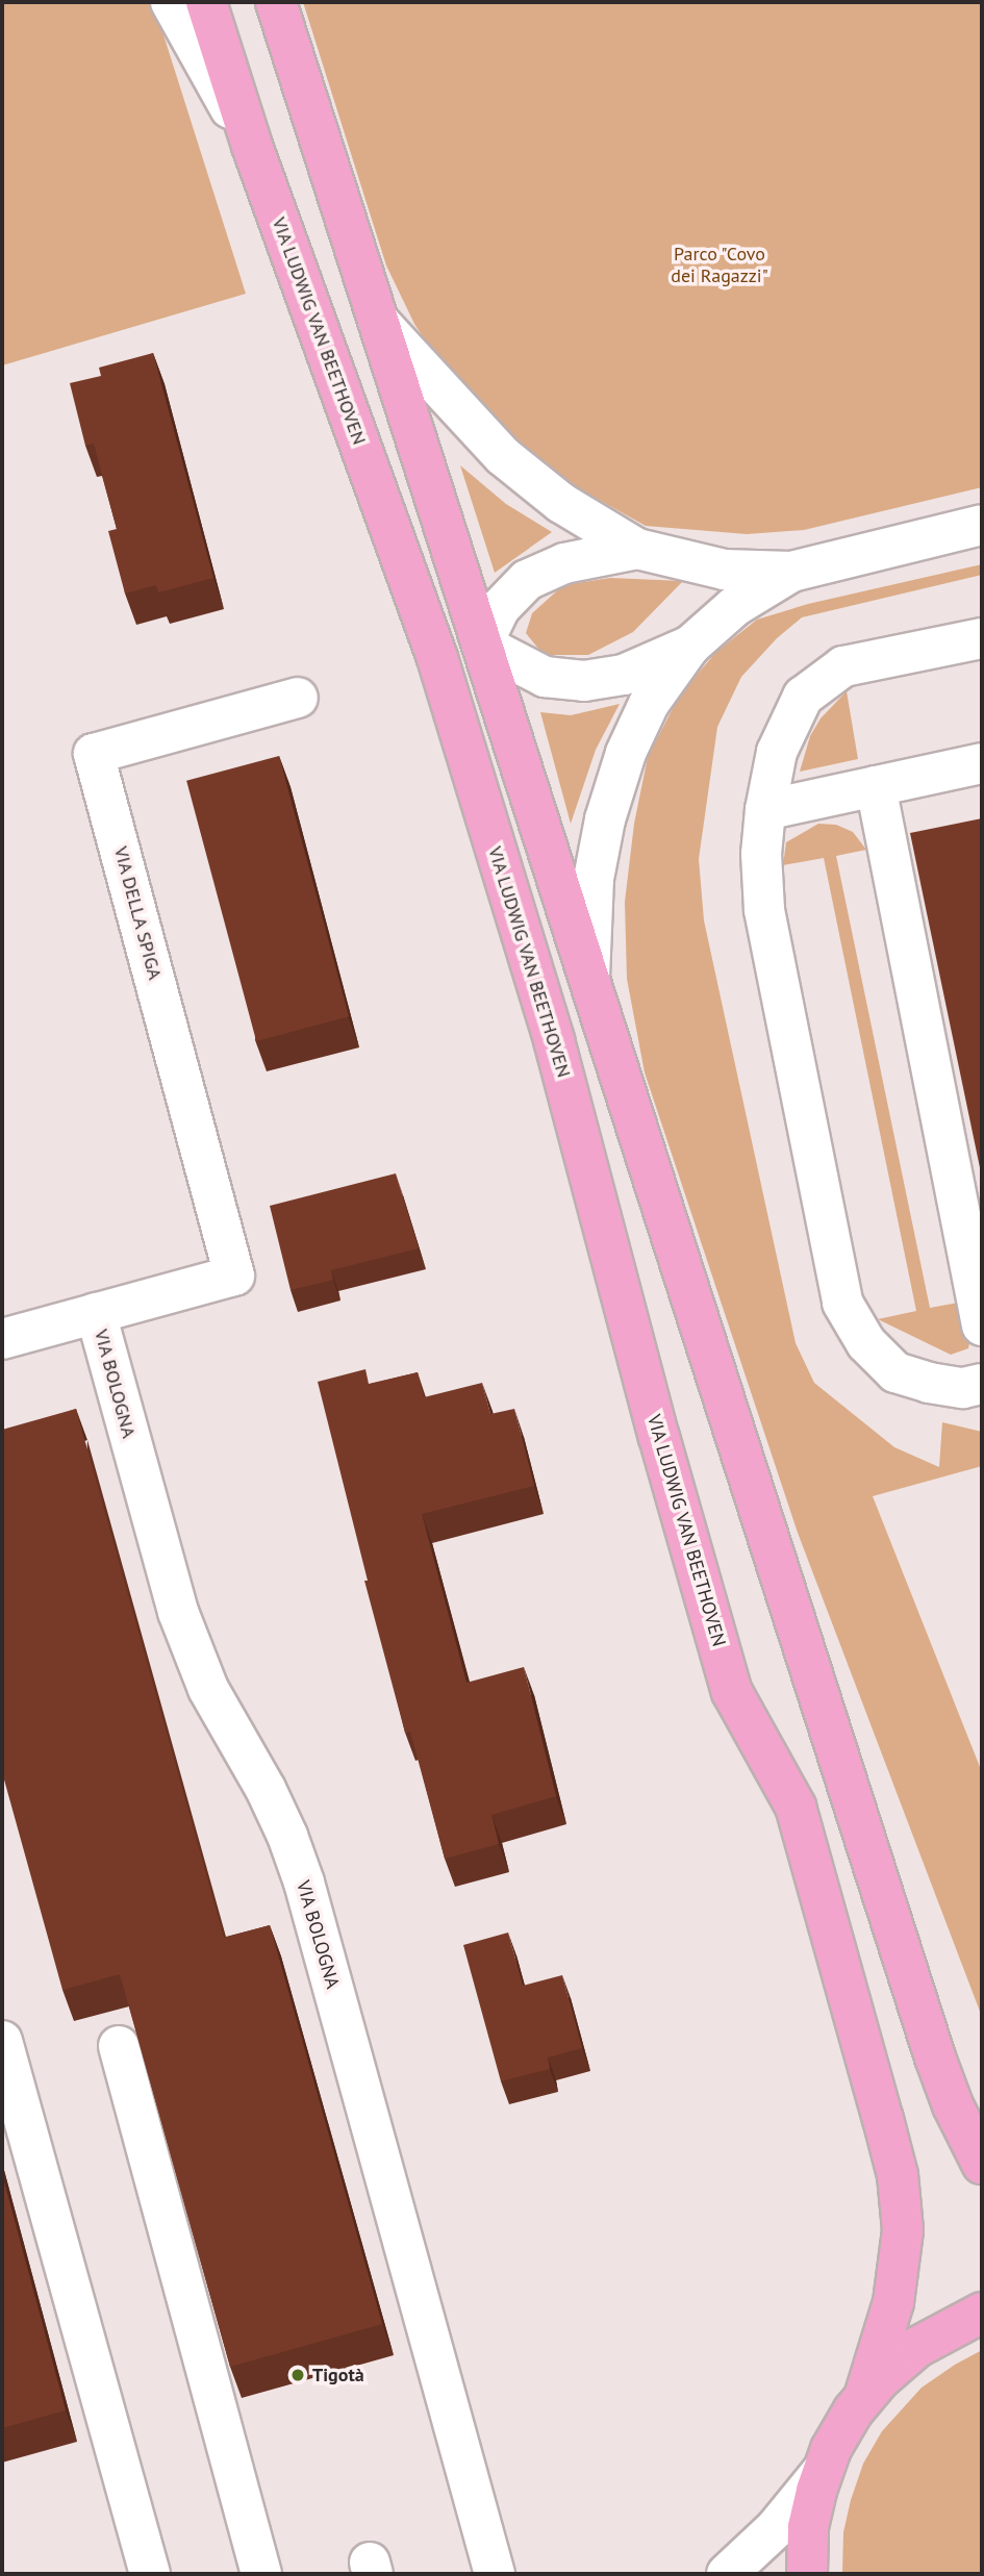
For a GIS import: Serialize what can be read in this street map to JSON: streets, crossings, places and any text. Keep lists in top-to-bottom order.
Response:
{
  "streets": {
    "main road": ["VIA LUDWIG VAN BEETHOVEN"],
    "street": ["VIA DELLA SPIGA", "VIA BOLOGNA"]
  },
  "crossings": [
    ["VIA DELLA SPIGA", "VIA BOLOGNA"]
  ],
  "parks": ["Parco \"Covo dei Ragazzi\""],
  "places": ["Tigotà"]
}
